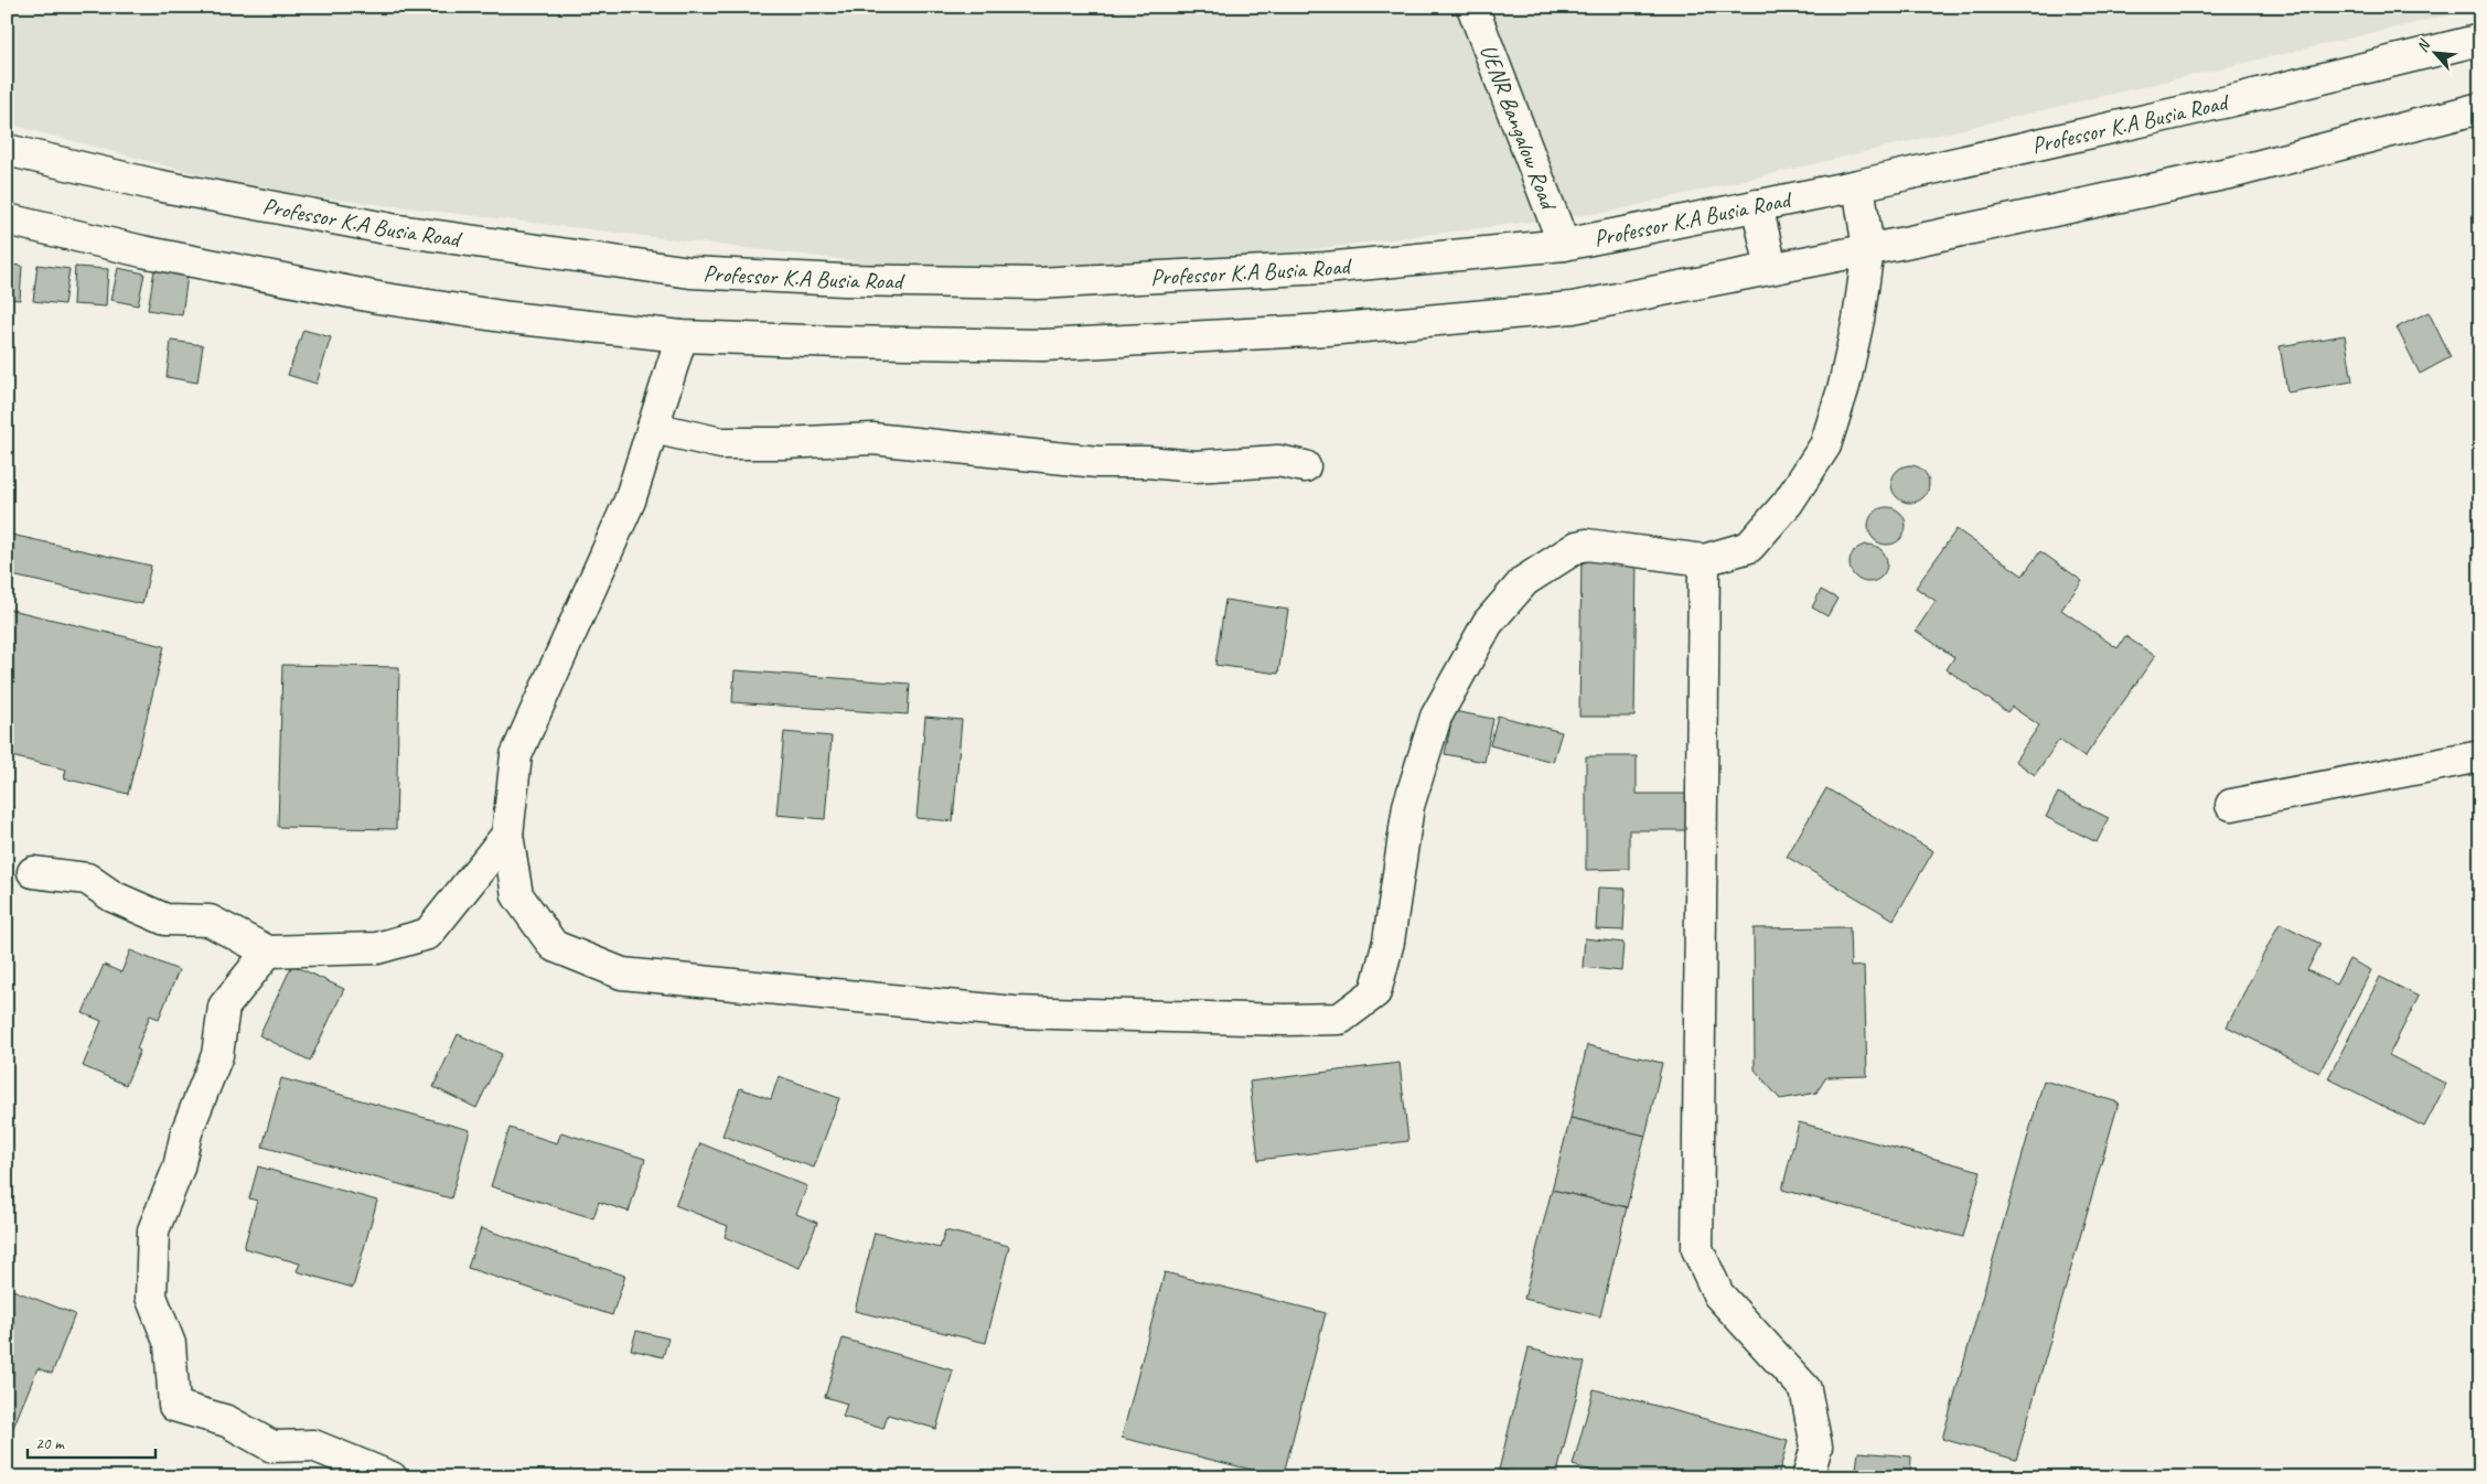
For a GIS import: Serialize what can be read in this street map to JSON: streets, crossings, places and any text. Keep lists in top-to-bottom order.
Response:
{
  "streets": {
    "street": ["Professor K.A Busia Road", "UENR Bangalow Road"]
  },
  "crossings": [
    ["Professor K.A Busia Road", "UENR Bangalow Road"]
  ],
  "scale_bar": "20 m",
  "north": "top left"
}
